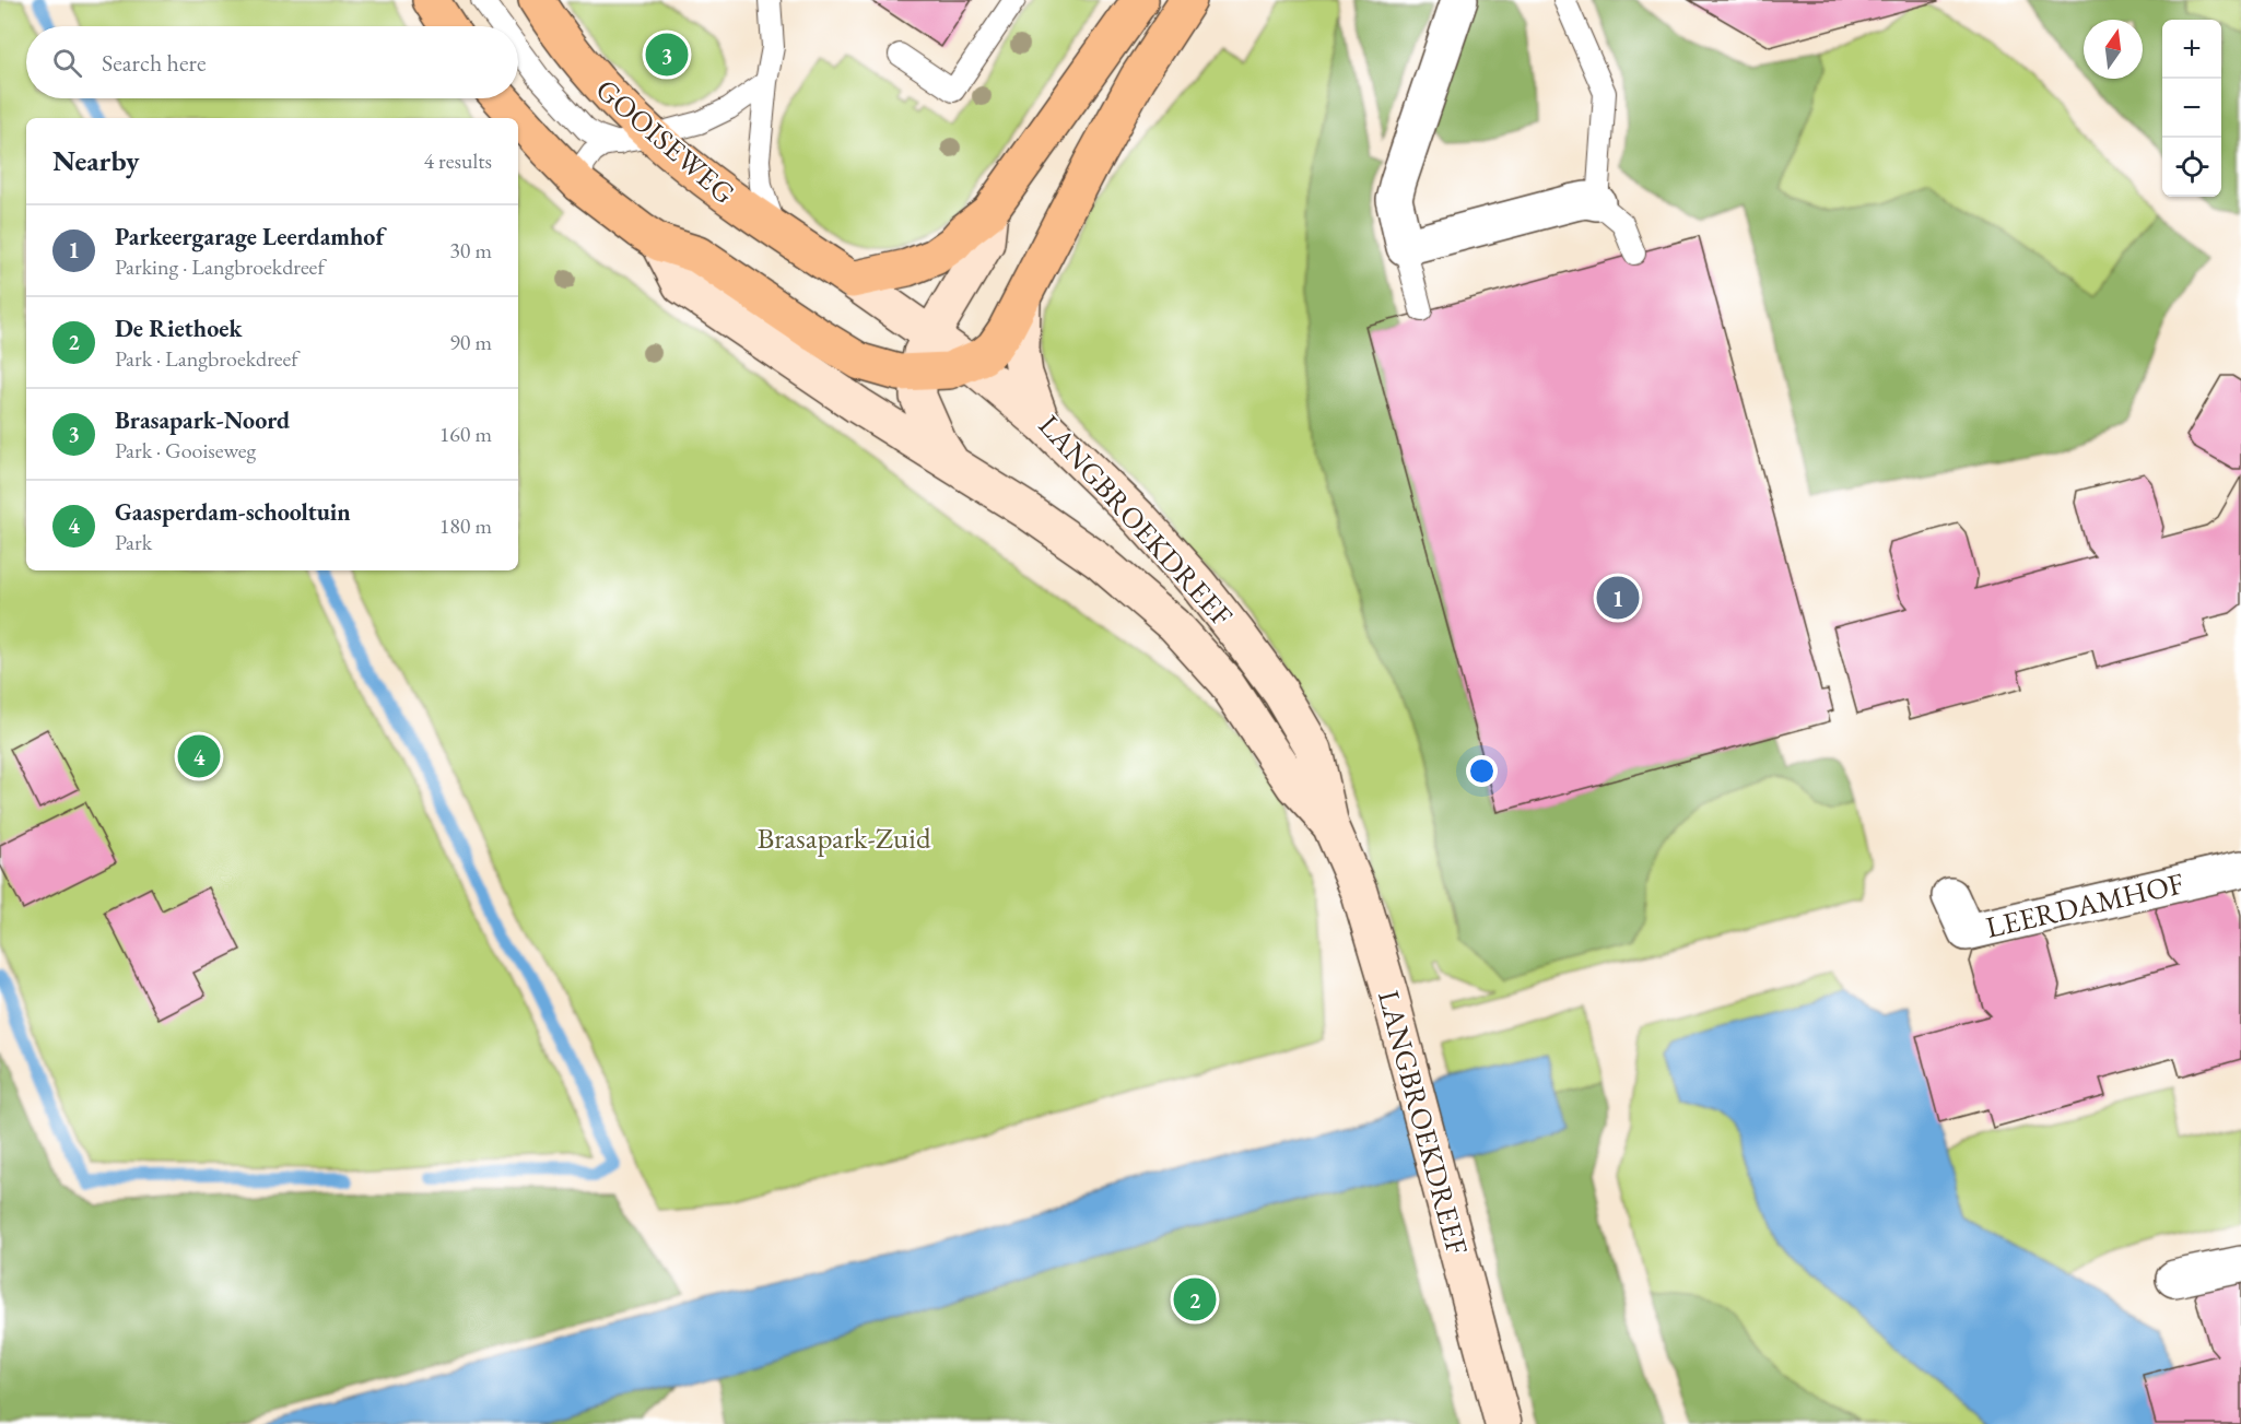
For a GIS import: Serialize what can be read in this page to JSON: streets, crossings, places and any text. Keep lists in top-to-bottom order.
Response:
{
  "streets": {
    "main road": ["GOOISEWEG", "LANGBROEKDREEF"],
    "street": ["LEERDAMHOF"]
  },
  "parks": ["Brasapark-Zuid"],
  "north": "top",
  "page": {
    "map_buttons": ["+", "−"],
    "search": "Search here",
    "pins": [
      "3",
      "1",
      "4",
      "2"
    ],
    "heading": ["Nearby", "4 results"],
    "list": [
      {
        "mark": "1",
        "name": "Parkeergarage Leerdamhof",
        "note": "Parking · Langbroekdreef",
        "value": "30 m"
      },
      {
        "mark": "2",
        "name": "De Riethoek",
        "note": "Park · Langbroekdreef",
        "value": "90 m"
      },
      {
        "mark": "3",
        "name": "Brasapark-Noord",
        "note": "Park · Gooiseweg",
        "value": "160 m"
      },
      {
        "mark": "4",
        "name": "Gaasperdam-schooltuin",
        "note": "Park",
        "value": "180 m"
      }
    ]
  }
}
